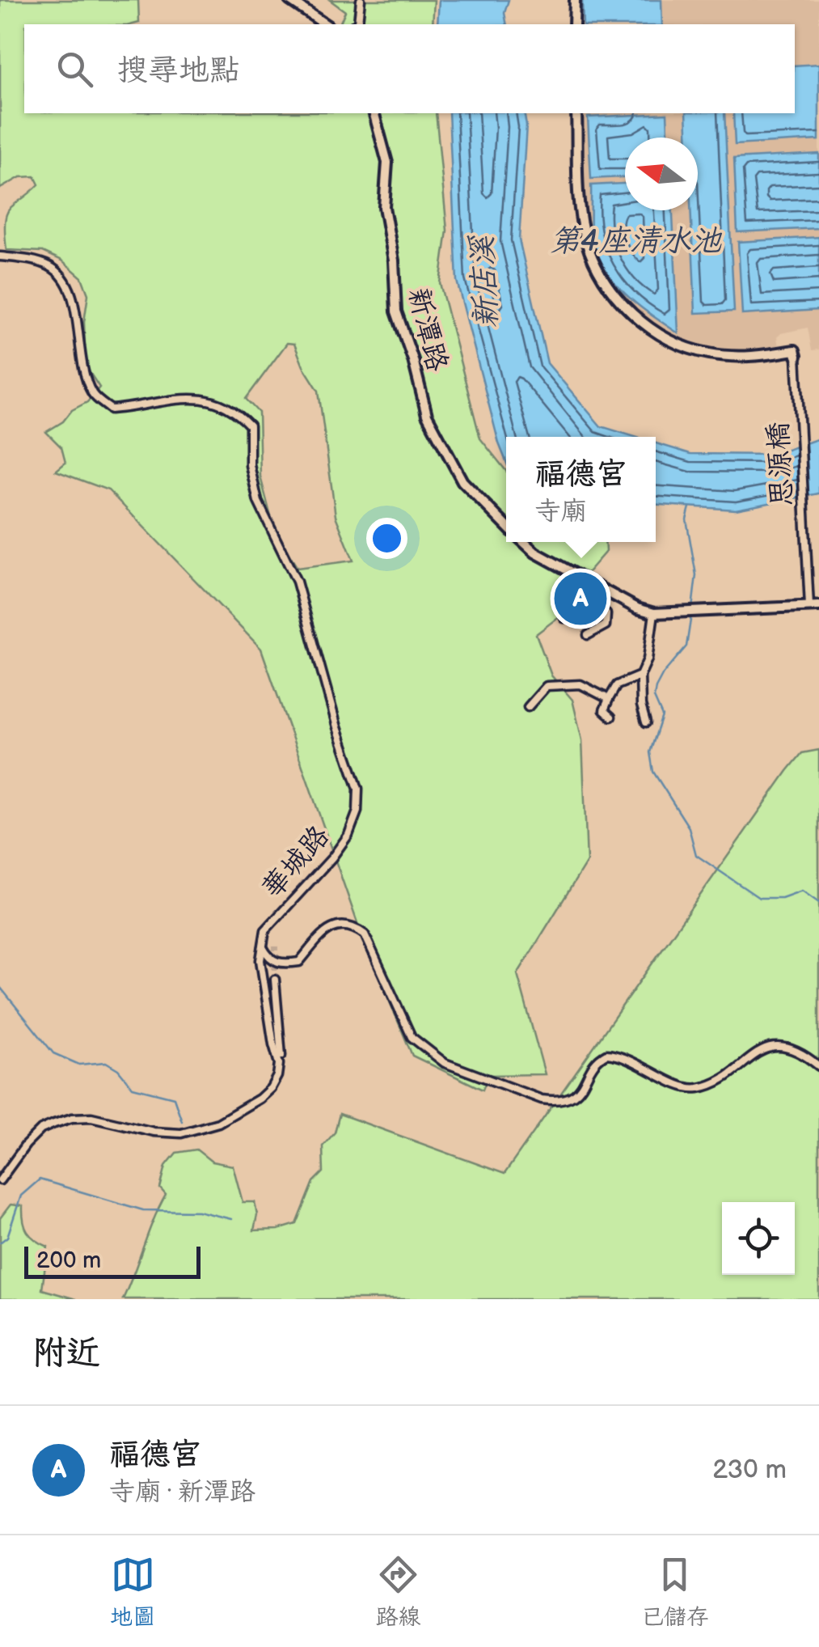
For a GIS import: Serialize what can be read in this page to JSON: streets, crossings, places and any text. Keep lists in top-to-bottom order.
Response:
{
  "streets": {
    "street": ["新潭路", "思源橋", "華城路"]
  },
  "water": ["第4座清水池", "新店溪"],
  "scale_bar": "200 m",
  "north": "left",
  "page": {
    "search": "搜尋地點",
    "popup": ["福德宮", "寺廟"],
    "pins": "A",
    "scale": "200 m",
    "heading": "附近",
    "list": [
      {
        "mark": "A",
        "name": "福德宮",
        "note": "寺廟 · 新潭路",
        "value": "230 m"
      }
    ],
    "nav": ["地圖", "路線", "已儲存"]
  }
}
